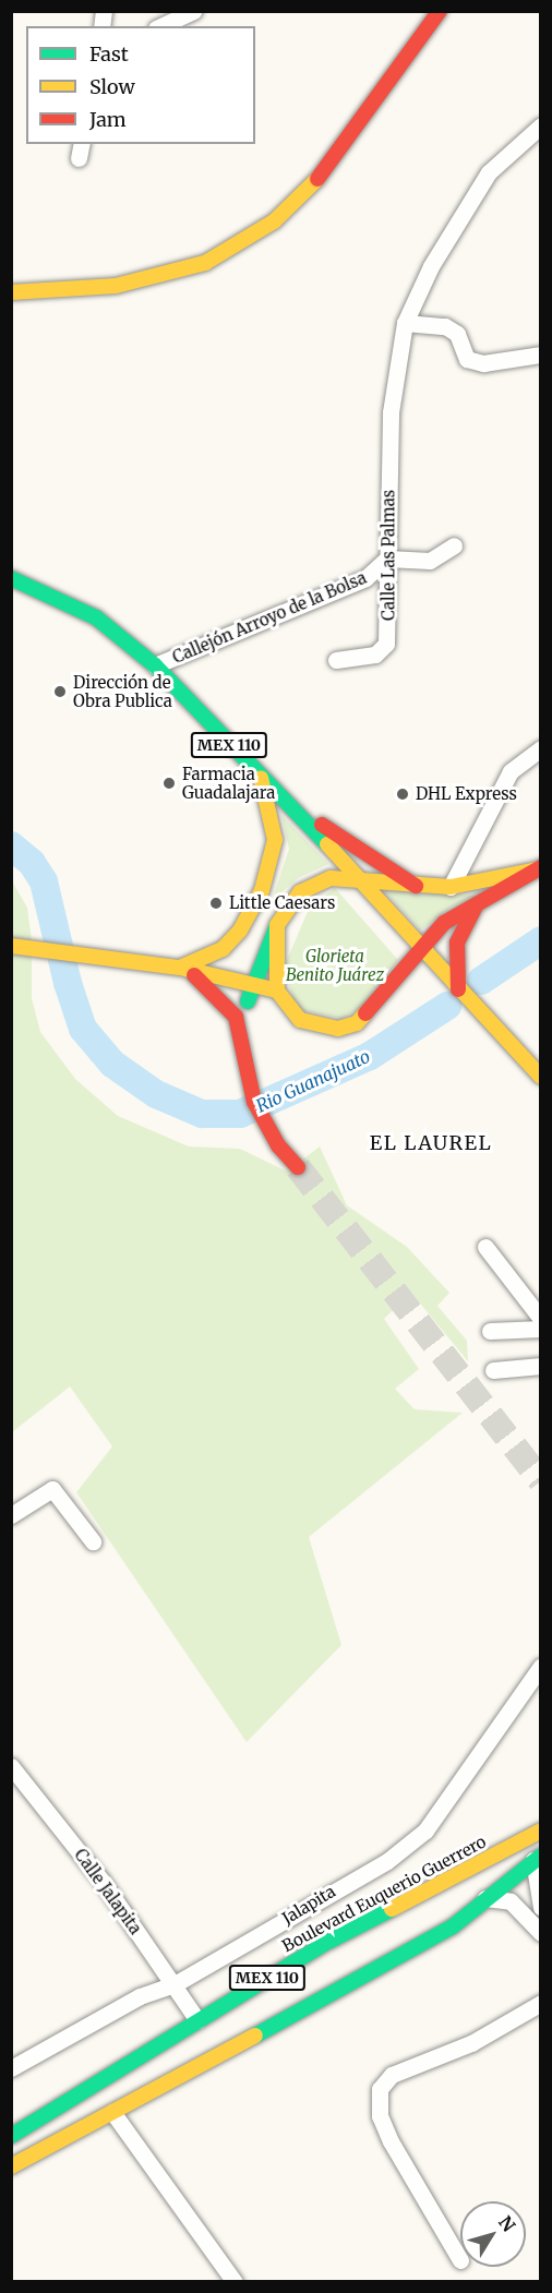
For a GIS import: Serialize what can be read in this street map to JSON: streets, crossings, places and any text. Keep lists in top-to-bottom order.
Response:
{
  "streets": {
    "main road": ["MEX 110", "Boulevard Euquerio Guerrero"],
    "street": [
      "Calle Las Palmas",
      "Callejón Arroyo de la Bolsa",
      "Calle Jalapita",
      "Jalapita"
    ]
  },
  "crossings": [
    ["Calle Las Palmas", "Callejón Arroyo de la Bolsa"],
    ["Callejón Arroyo de la Bolsa", "MEX 110"],
    ["Calle Jalapita", "Boulevard Euquerio Guerrero"],
    ["Calle Jalapita", "Jalapita"]
  ],
  "districts": ["EL LAUREL"],
  "water": ["Rio Guanajuato"],
  "parks": ["Glorieta Benito Juárez"],
  "places": [
    "Dirección de Obra Publica",
    "Farmacia Guadalajara",
    "DHL Express",
    "Little Caesars"
  ],
  "legend": ["Fast", "Slow", "Jam"],
  "north": "top right"
}
